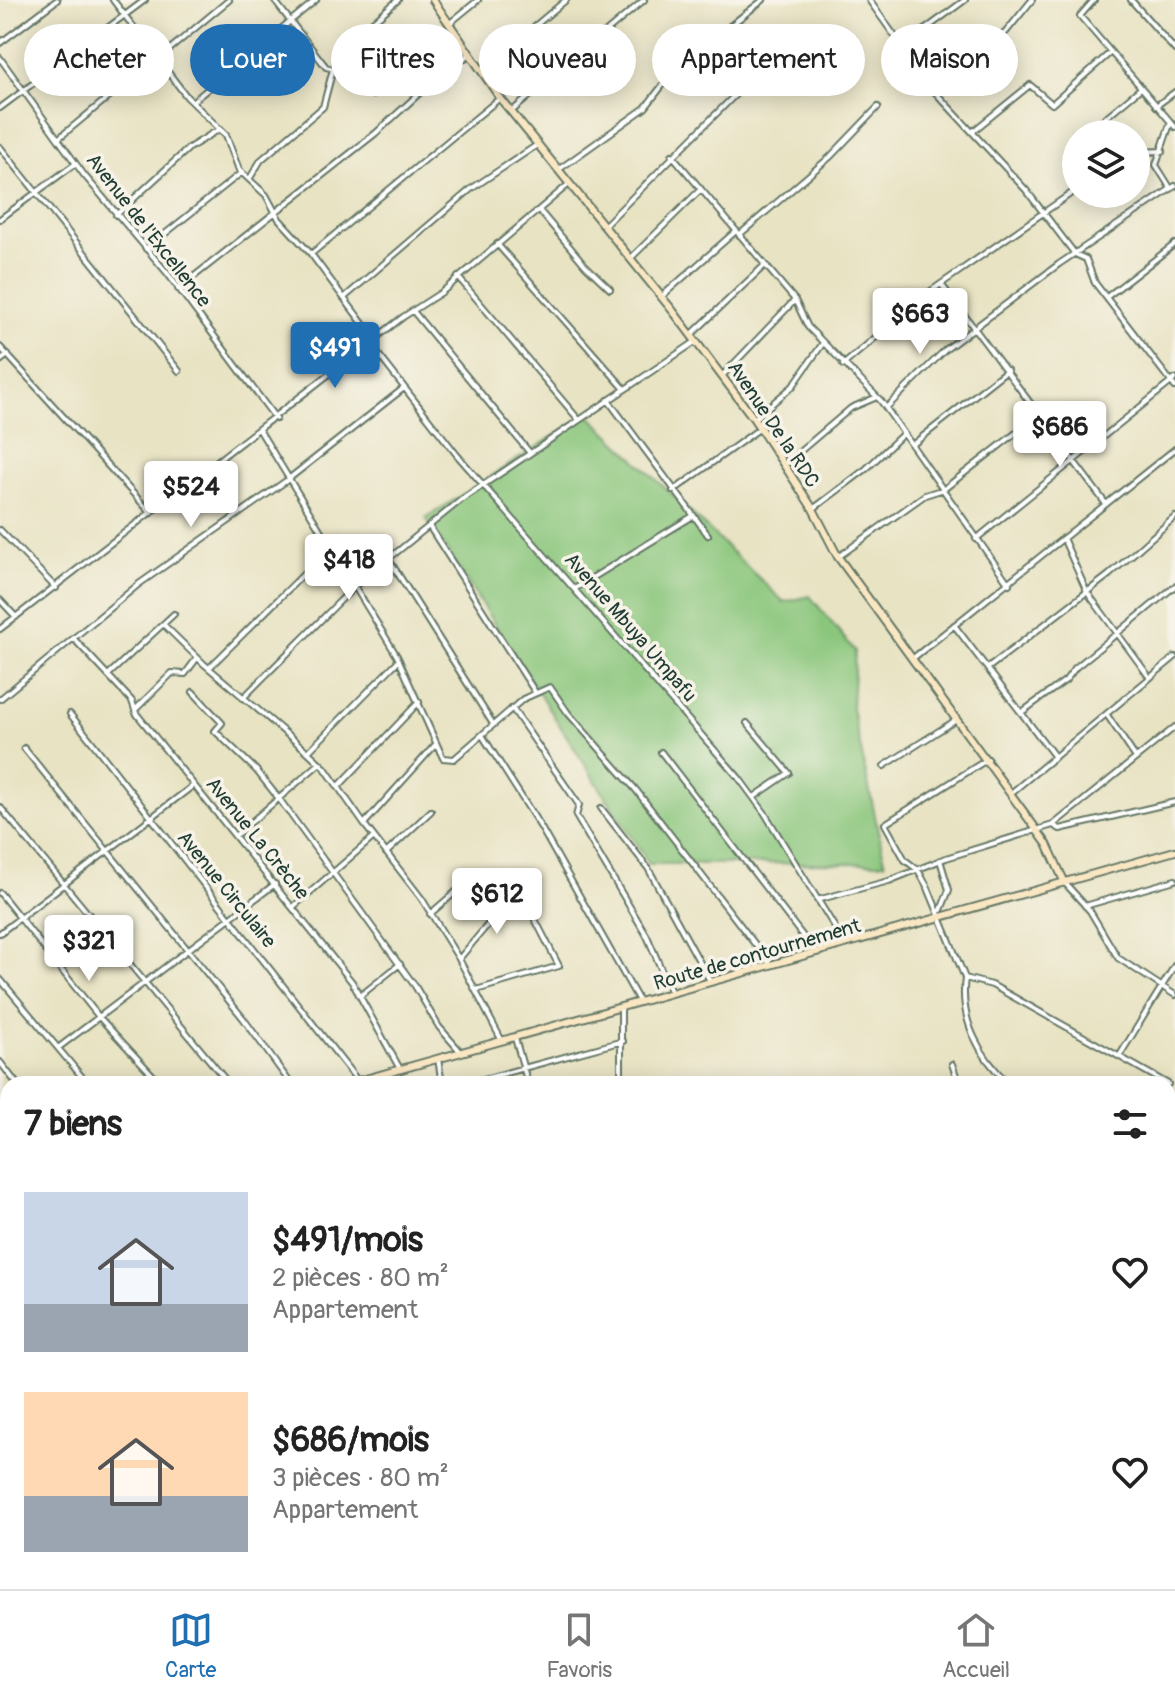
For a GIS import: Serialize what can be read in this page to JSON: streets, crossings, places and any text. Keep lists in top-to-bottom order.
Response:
{
  "streets": {
    "street": [
      "Avenue de l'Excellence",
      "Avenue De la RDC",
      "Avenue Mbuya Umpafu",
      "Avenue La Crèche",
      "Avenue Circulaire",
      "Route de contournement"
    ]
  },
  "crossings": [
    ["Avenue De la RDC", "Route de contournement"],
    ["Avenue Mbuya Umpafu", "Route de contournement"],
    ["Avenue La Crèche", "Route de contournement"]
  ],
  "page": {
    "chip": [
      "Acheter",
      "Louer",
      "Filtres",
      "Nouveau",
      "Appartement",
      "Maison"
    ],
    "price": [
      "$663",
      "$491",
      "$686",
      "$524",
      "$418",
      "$612",
      "$321"
    ],
    "heading": "7 biens",
    "list": [
      {
        "name": "$491/mois",
        "note": "2 pièces · 80 m² · Appartement"
      },
      {
        "name": "$686/mois",
        "note": "3 pièces · 80 m² · Appartement"
      }
    ],
    "tabs": ["Carte", "Favoris", "Accueil"]
  }
}
